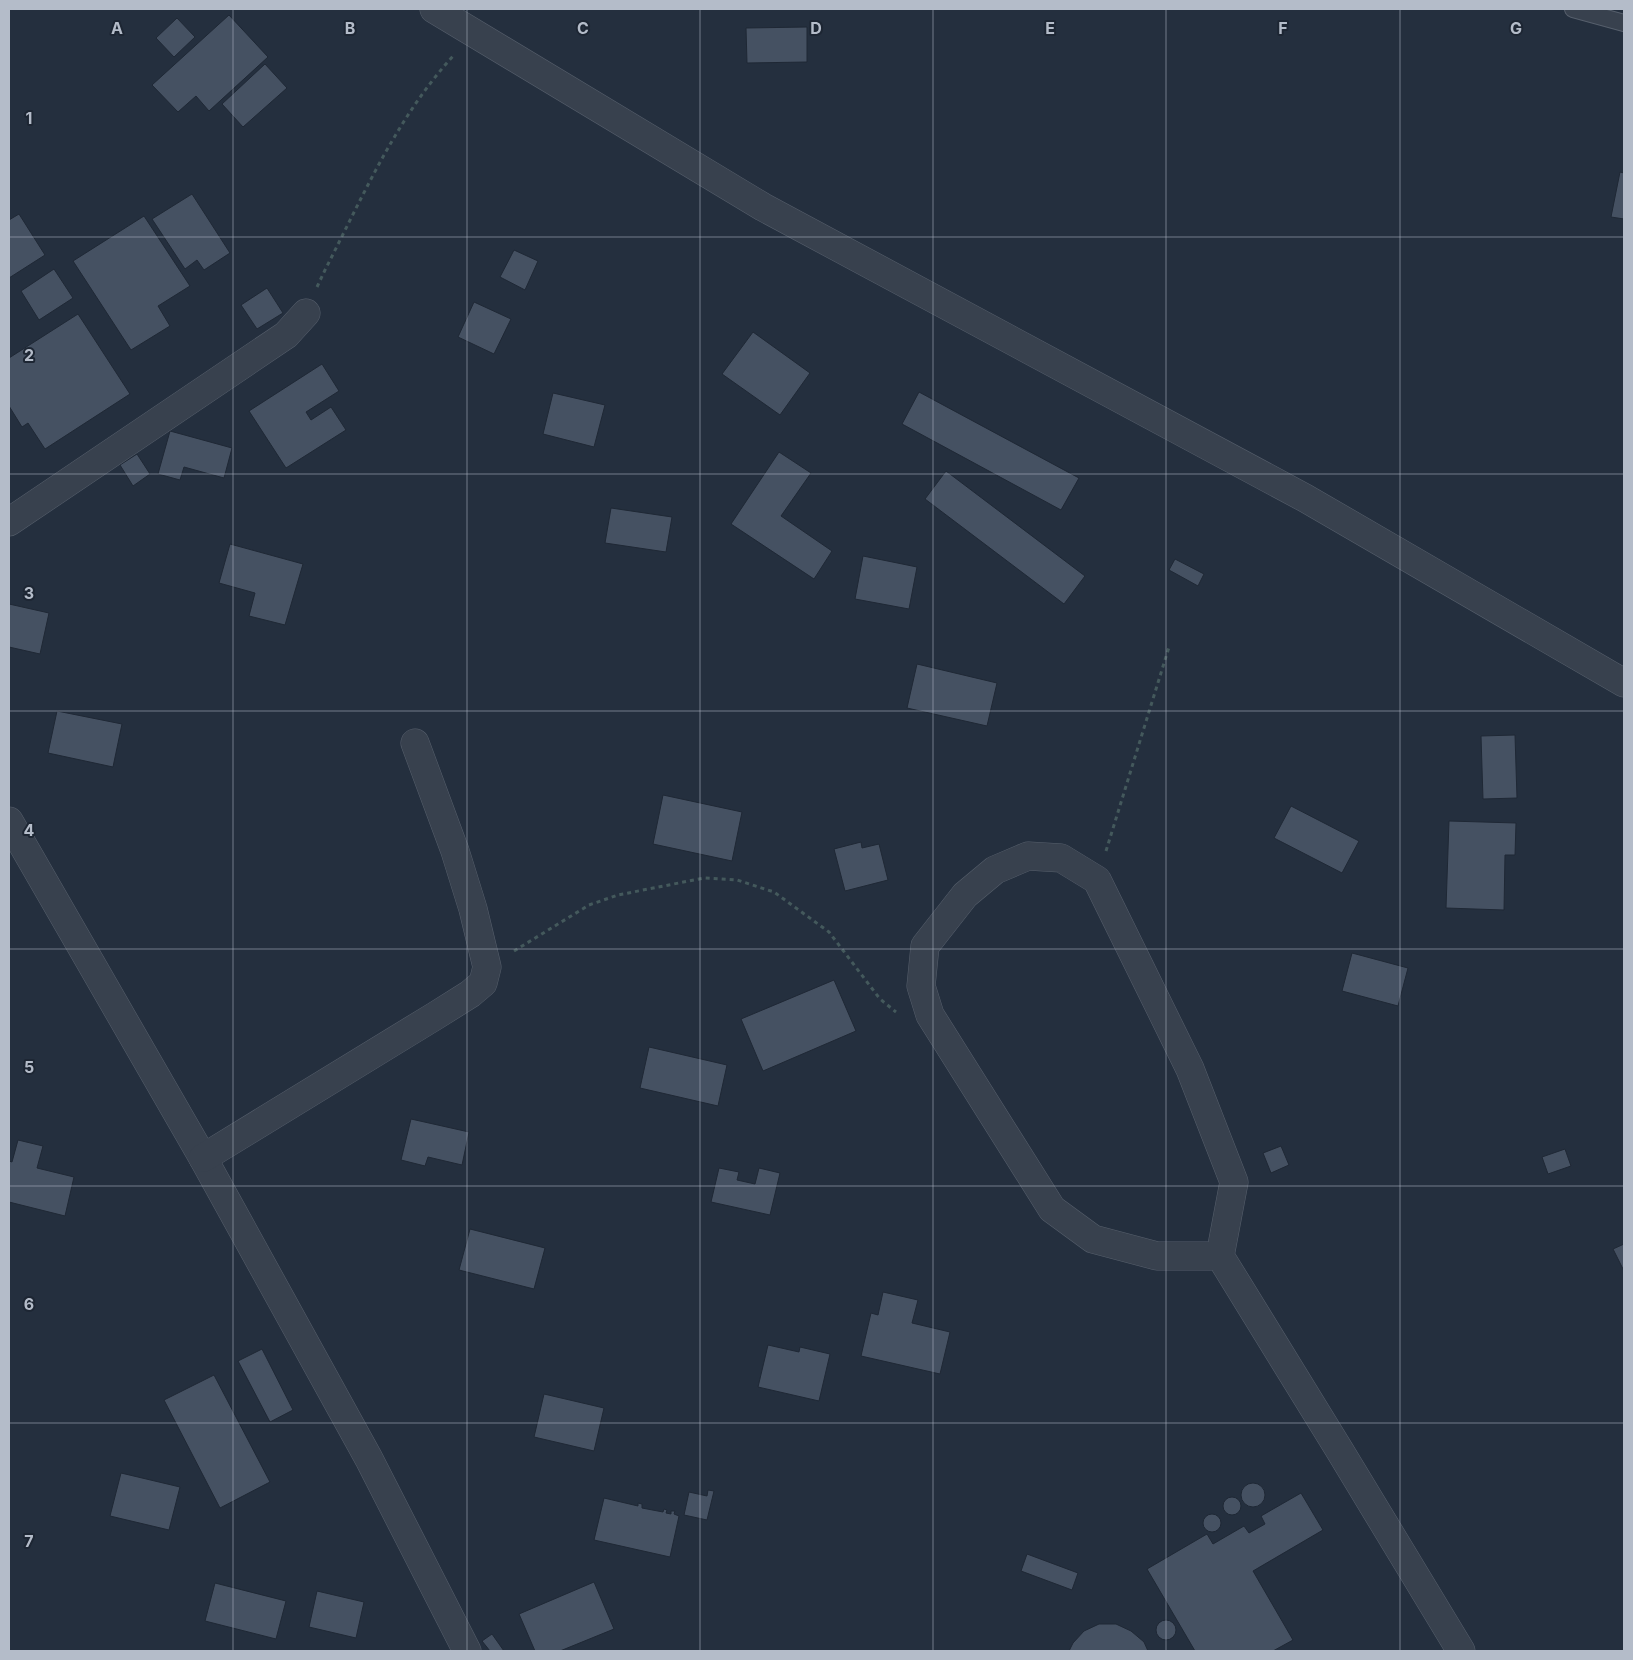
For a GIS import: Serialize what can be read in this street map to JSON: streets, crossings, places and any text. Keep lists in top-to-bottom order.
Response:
{
  "grid": {
    "columns": [
      "A",
      "B",
      "C",
      "D",
      "E",
      "F",
      "G"
    ],
    "rows": [
      "1",
      "2",
      "3",
      "4",
      "5",
      "6",
      "7"
    ]
  }
}
